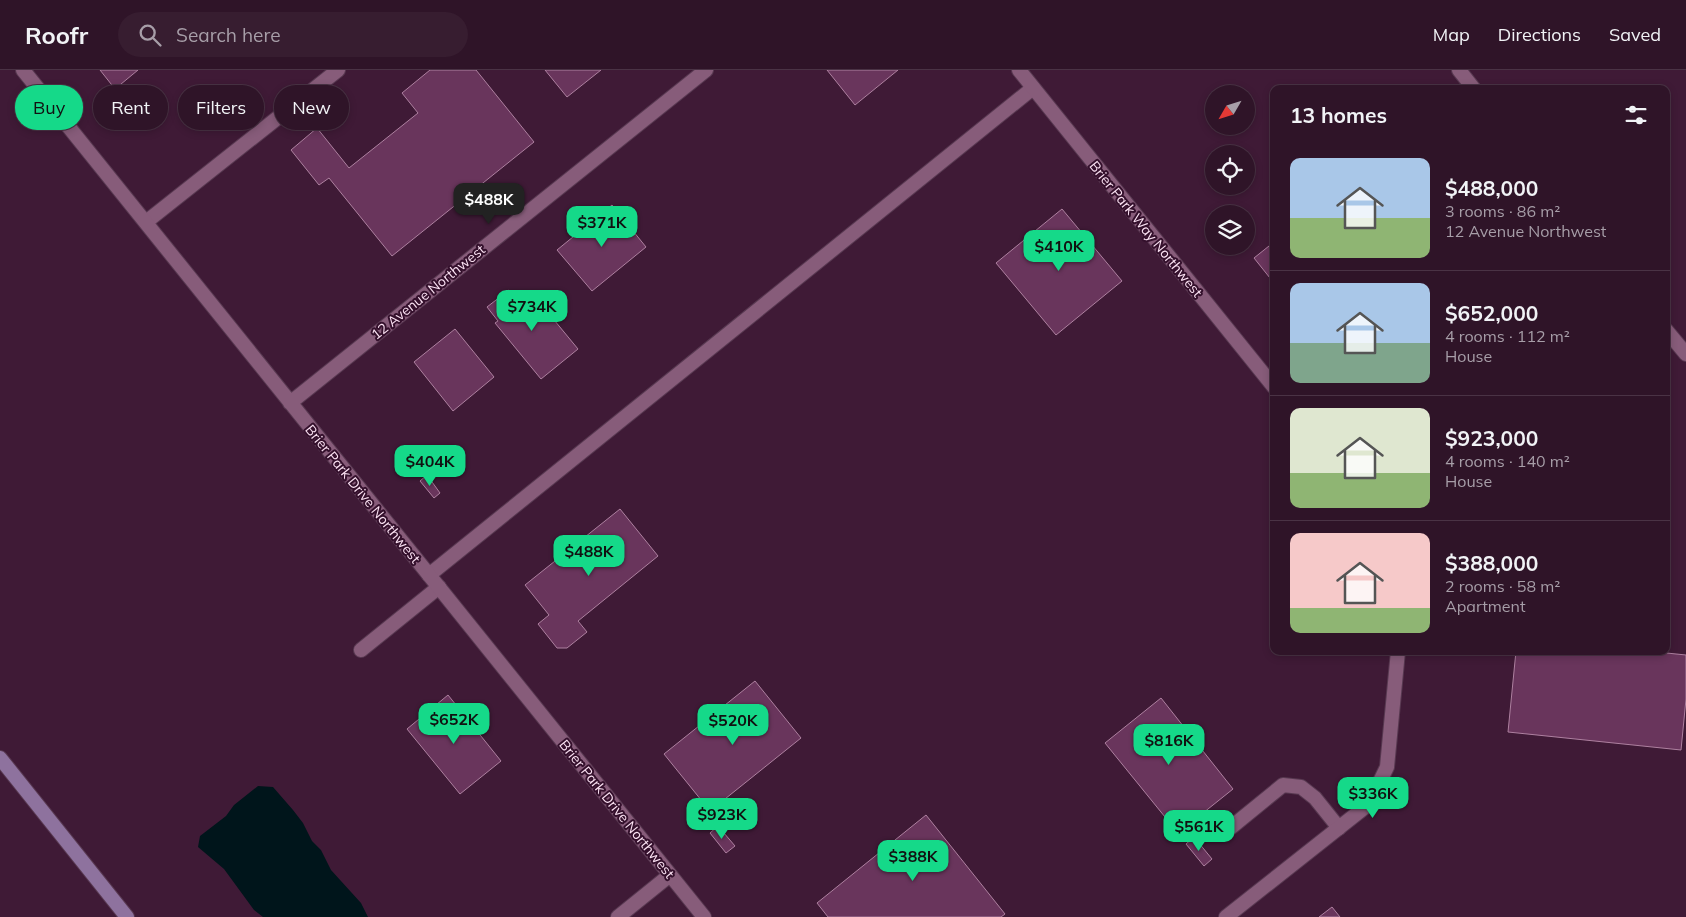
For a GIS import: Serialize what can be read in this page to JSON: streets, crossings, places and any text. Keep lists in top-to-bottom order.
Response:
{
  "streets": {
    "street": ["Brier Park Way Northwest", "12 Avenue Northwest", "Brier Park Drive Northwest"]
  },
  "crossings": [
    ["12 Avenue Northwest", "Brier Park Drive Northwest"]
  ],
  "north": "bottom left",
  "page": {
    "header": "Roofr",
    "search": "Search here",
    "nav": ["Map", "Directions", "Saved"],
    "chip": [
      "Buy",
      "Rent",
      "Filters",
      "New"
    ],
    "heading": "13 homes",
    "list": [
      {
        "name": "$488,000",
        "note": "3 rooms · 86 m² · 12 Avenue Northwest"
      },
      {
        "name": "$652,000",
        "note": "4 rooms · 112 m² · House"
      },
      {
        "name": "$923,000",
        "note": "4 rooms · 140 m² · House"
      },
      {
        "name": "$388,000",
        "note": "2 rooms · 58 m² · Apartment"
      }
    ],
    "price": [
      "$488K",
      "$371K",
      "$410K",
      "$734K",
      "$404K",
      "$488K",
      "$652K",
      "$520K",
      "$816K",
      "$336K",
      "$923K",
      "$561K",
      "$388K"
    ]
  }
}
